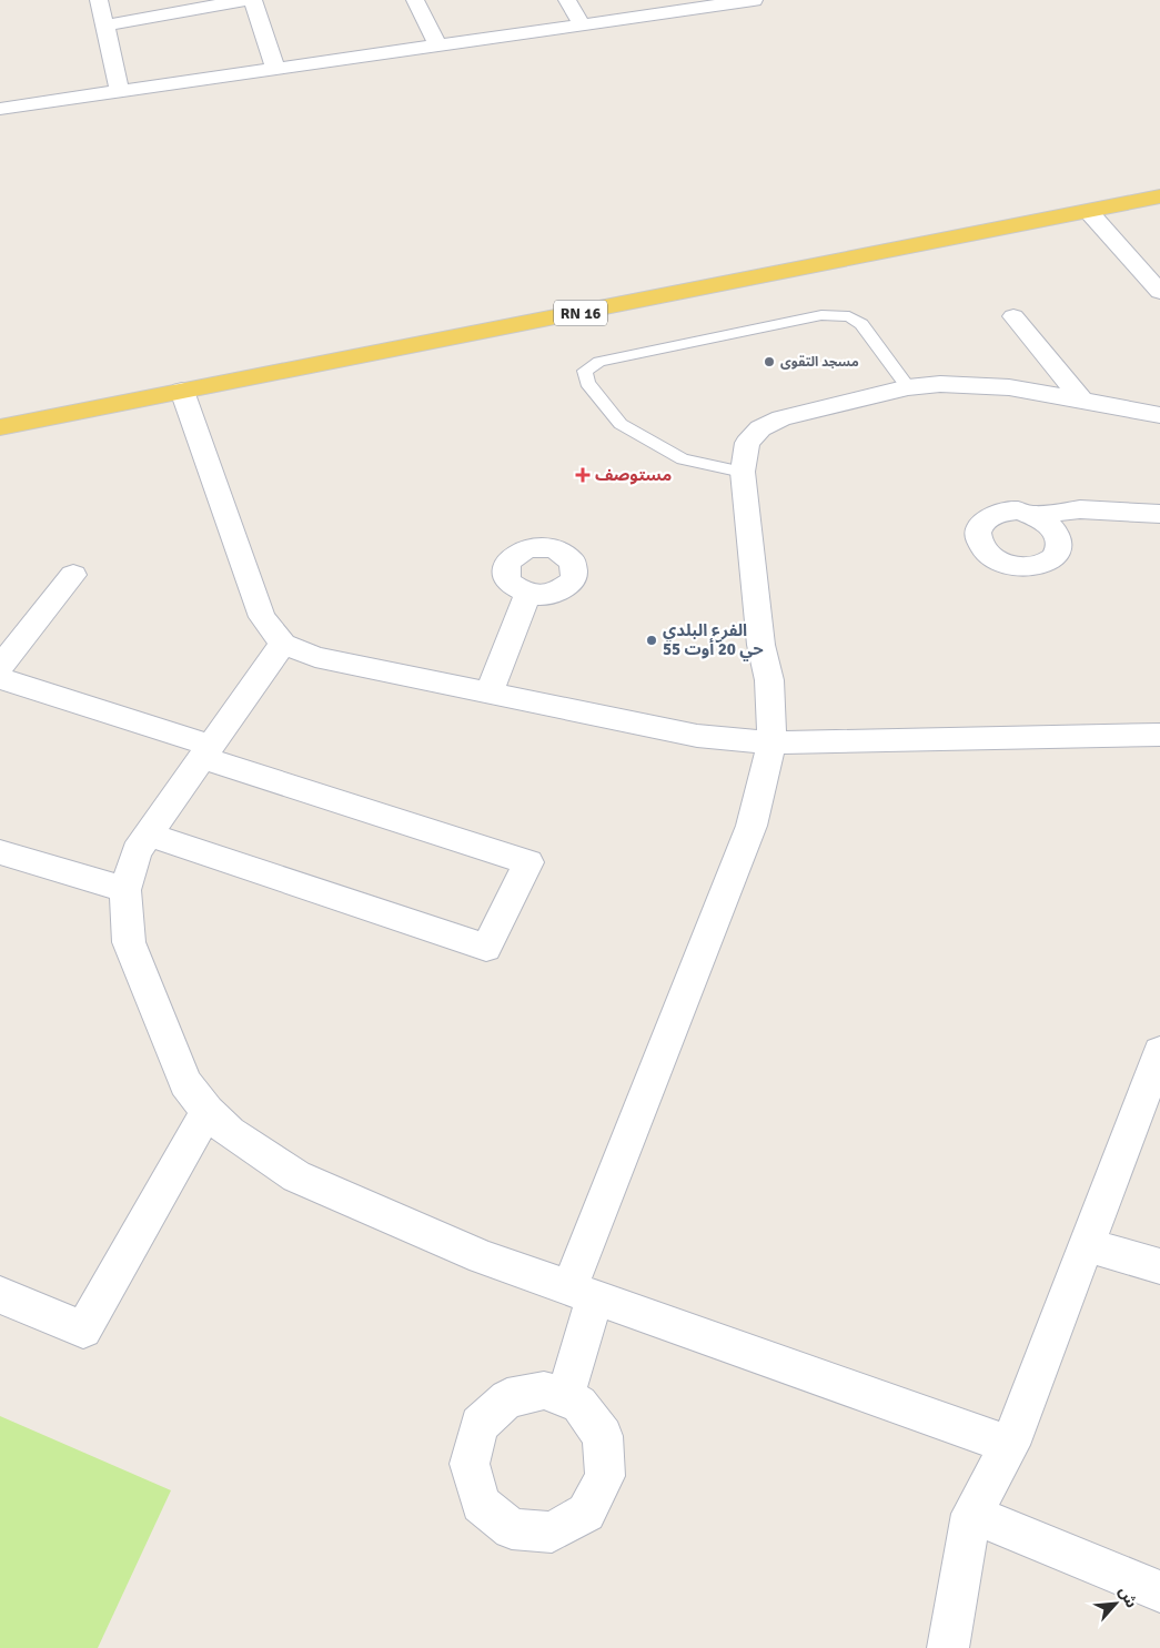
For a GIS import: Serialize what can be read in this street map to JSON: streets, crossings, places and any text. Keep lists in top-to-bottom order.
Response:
{
  "streets": {
    "main road": ["RN 16"]
  },
  "places": {
    "other": ["مسجد التقوى", "الفرع البلدي حي 20 أوت 55"],
    "health": ["مستوصف"]
  },
  "north": "top right"
}
